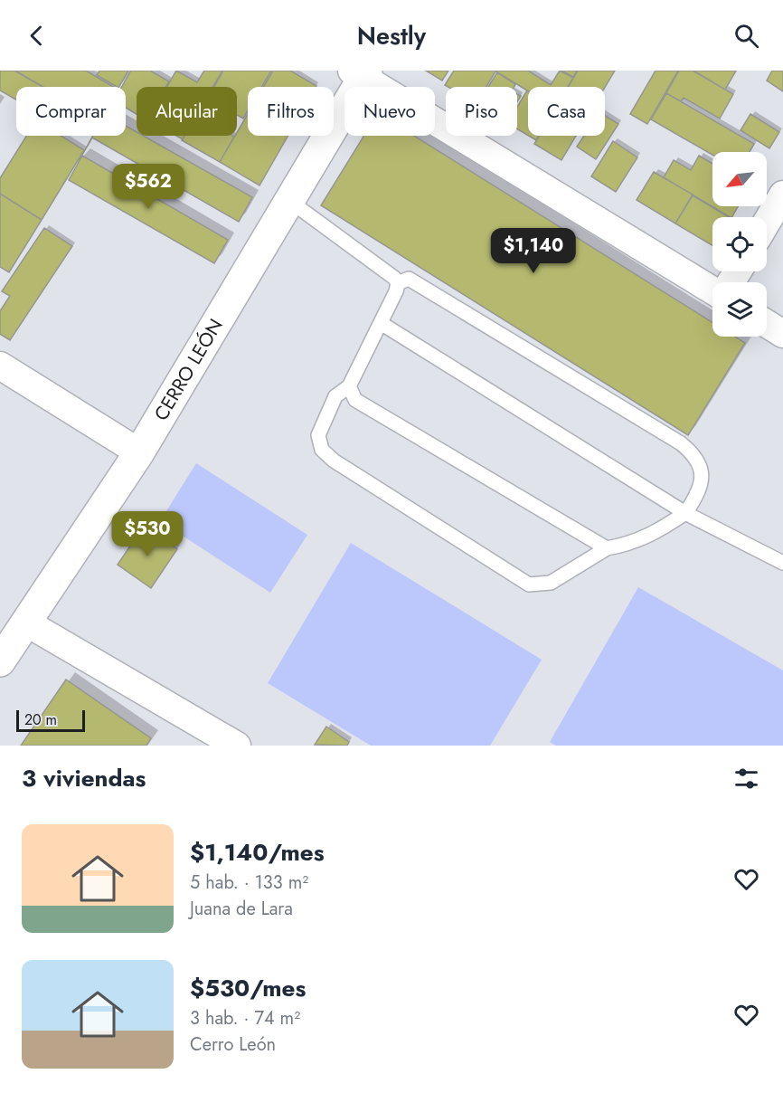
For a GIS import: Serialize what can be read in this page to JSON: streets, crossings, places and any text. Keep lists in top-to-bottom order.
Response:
{
  "streets": {
    "street": ["CERRO LEÓN"]
  },
  "scale_bar": "20 m",
  "north": "bottom left",
  "page": {
    "header": "Nestly",
    "chip": [
      "Comprar",
      "Alquilar",
      "Filtros",
      "Nuevo",
      "Piso",
      "Casa"
    ],
    "price": ["$562", "$1,140", "$530"],
    "scale": "20 m",
    "heading": "3 viviendas",
    "list": [
      {
        "name": "$1,140/mes",
        "note": "5 hab. · 133 m² · Juana de Lara"
      },
      {
        "name": "$530/mes",
        "note": "3 hab. · 74 m² · Cerro León"
      }
    ]
  }
}
